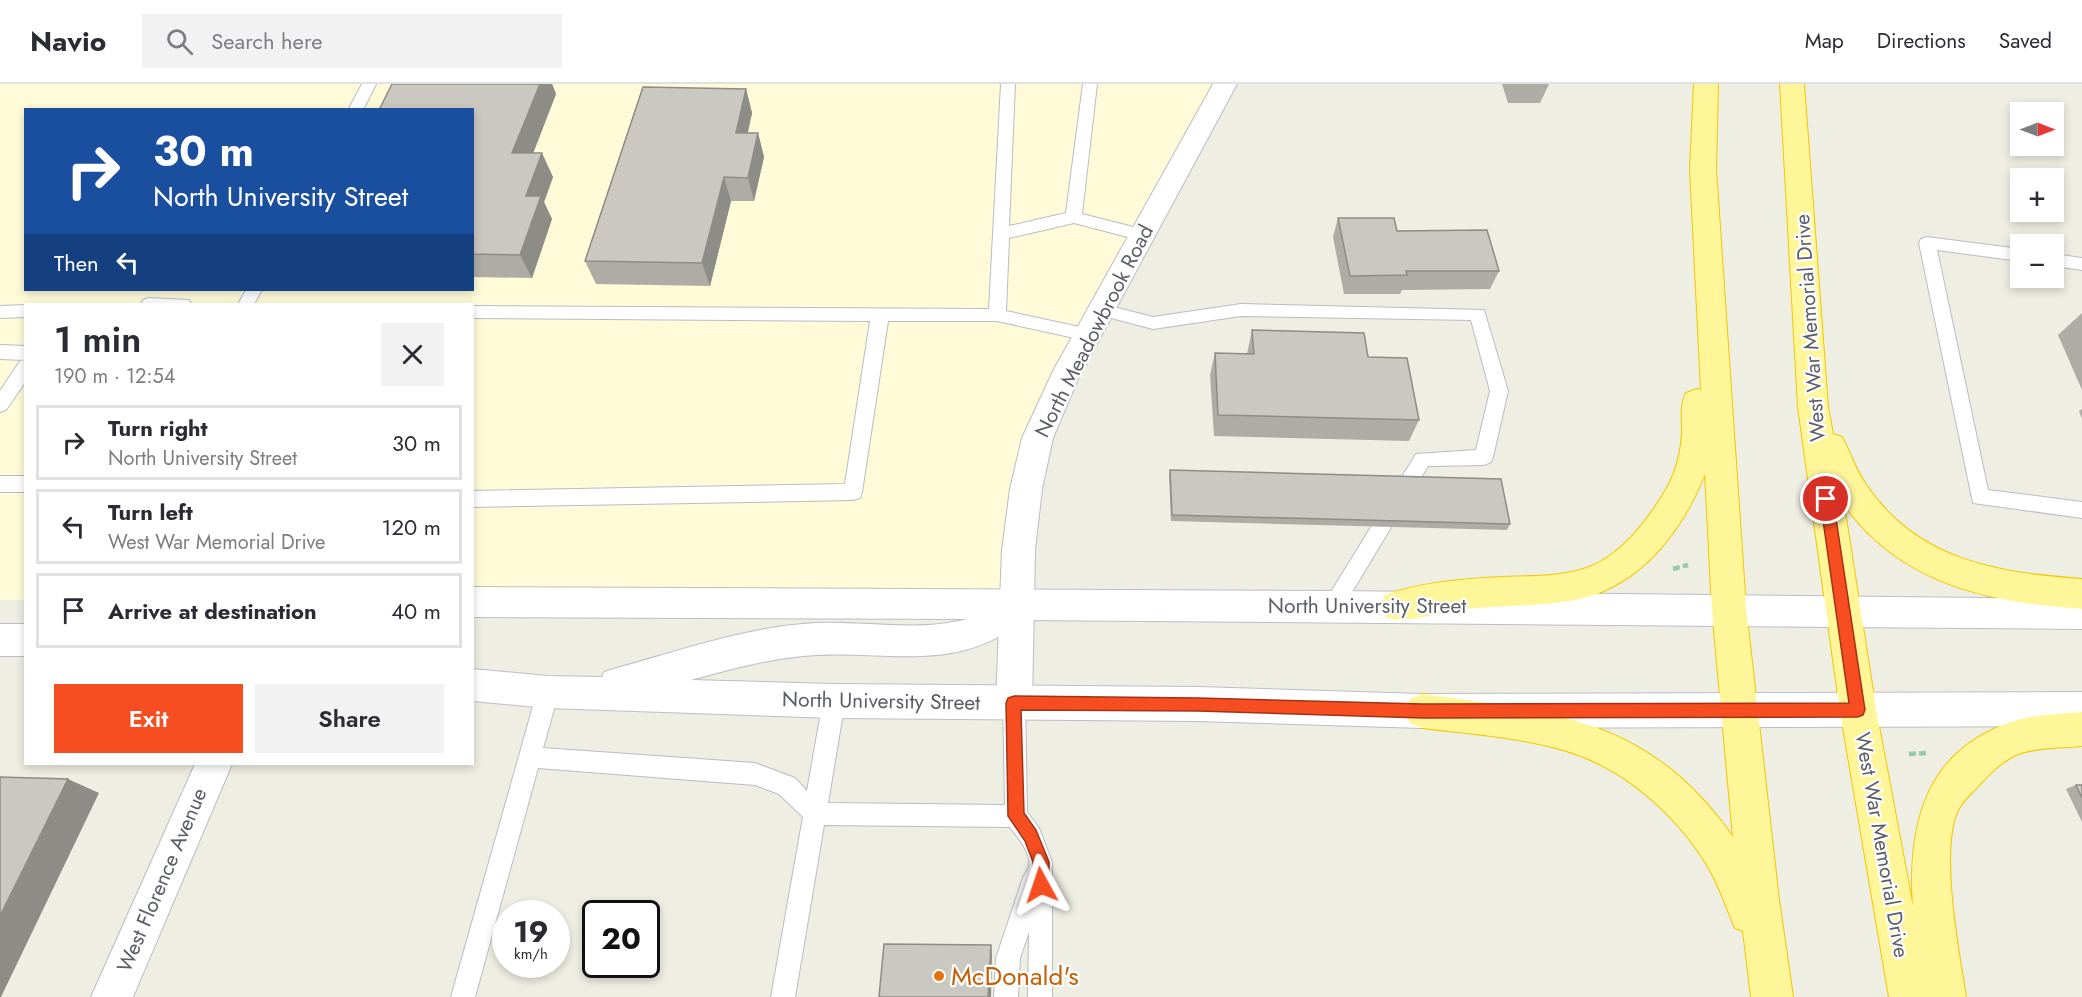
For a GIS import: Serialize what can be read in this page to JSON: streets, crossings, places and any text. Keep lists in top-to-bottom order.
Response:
{
  "streets": {
    "highway": ["West War Memorial Drive"],
    "main road": ["North Meadowbrook Road", "North University Street", "West Florence Avenue"]
  },
  "crossings": [
    ["West War Memorial Drive", "North University Street"],
    ["North Meadowbrook Road", "North University Street"]
  ],
  "places": ["McDonald's"],
  "north": "right",
  "page": {
    "header": "Navio",
    "search": "Search here",
    "nav": ["Map", "Directions", "Saved"],
    "map_buttons": ["+", "−"],
    "turn": ["30 m", "North University Street"],
    "then": "Then",
    "heading": ["1 min", "190 m · 12:54"],
    "list": [
      {
        "name": "Turn right",
        "note": "North University Street",
        "value": "30 m"
      },
      {
        "name": "Turn left",
        "note": "West War Memorial Drive",
        "value": "120 m"
      },
      {
        "name": "Arrive at destination",
        "value": "40 m"
      }
    ],
    "buttons": ["Exit", "Share"],
    "speed": "19 km/h",
    "limit": "20"
  }
}
